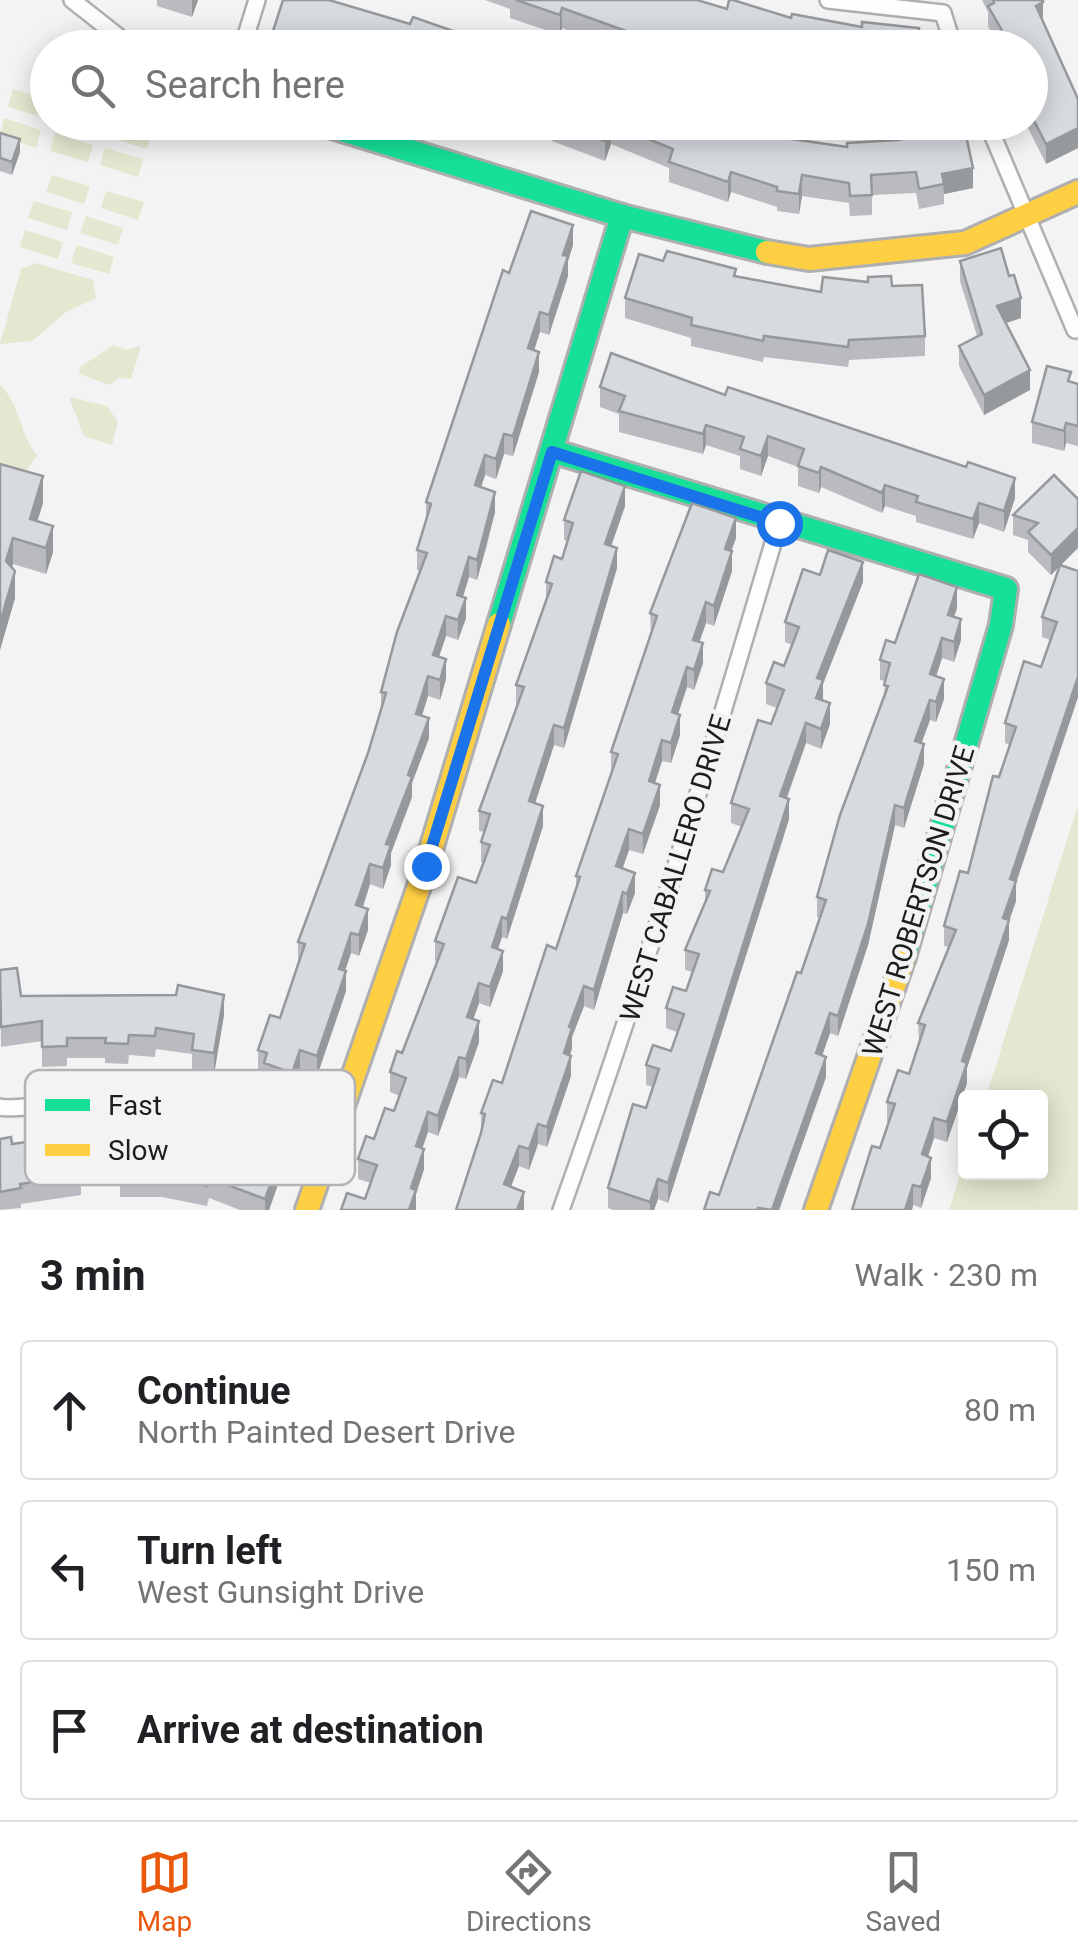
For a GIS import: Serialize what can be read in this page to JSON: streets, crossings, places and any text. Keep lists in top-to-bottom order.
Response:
{
  "streets": {
    "street": ["WEST CABALLERO DRIVE", "WEST ROBERTSON DRIVE"]
  },
  "crossings": [
    ["WEST CABALLERO DRIVE", "WEST ROBERTSON DRIVE"]
  ],
  "legend": ["Fast", "Slow"],
  "page": {
    "search": "Search here",
    "heading": ["3 min", "Walk · 230 m"],
    "list": [
      ["Continue", "North Painted Desert Drive", "80 m"],
      ["Turn left", "West Gunsight Drive", "150 m"],
      "Arrive at destination"
    ],
    "nav": ["Map", "Directions", "Saved"]
  }
}
